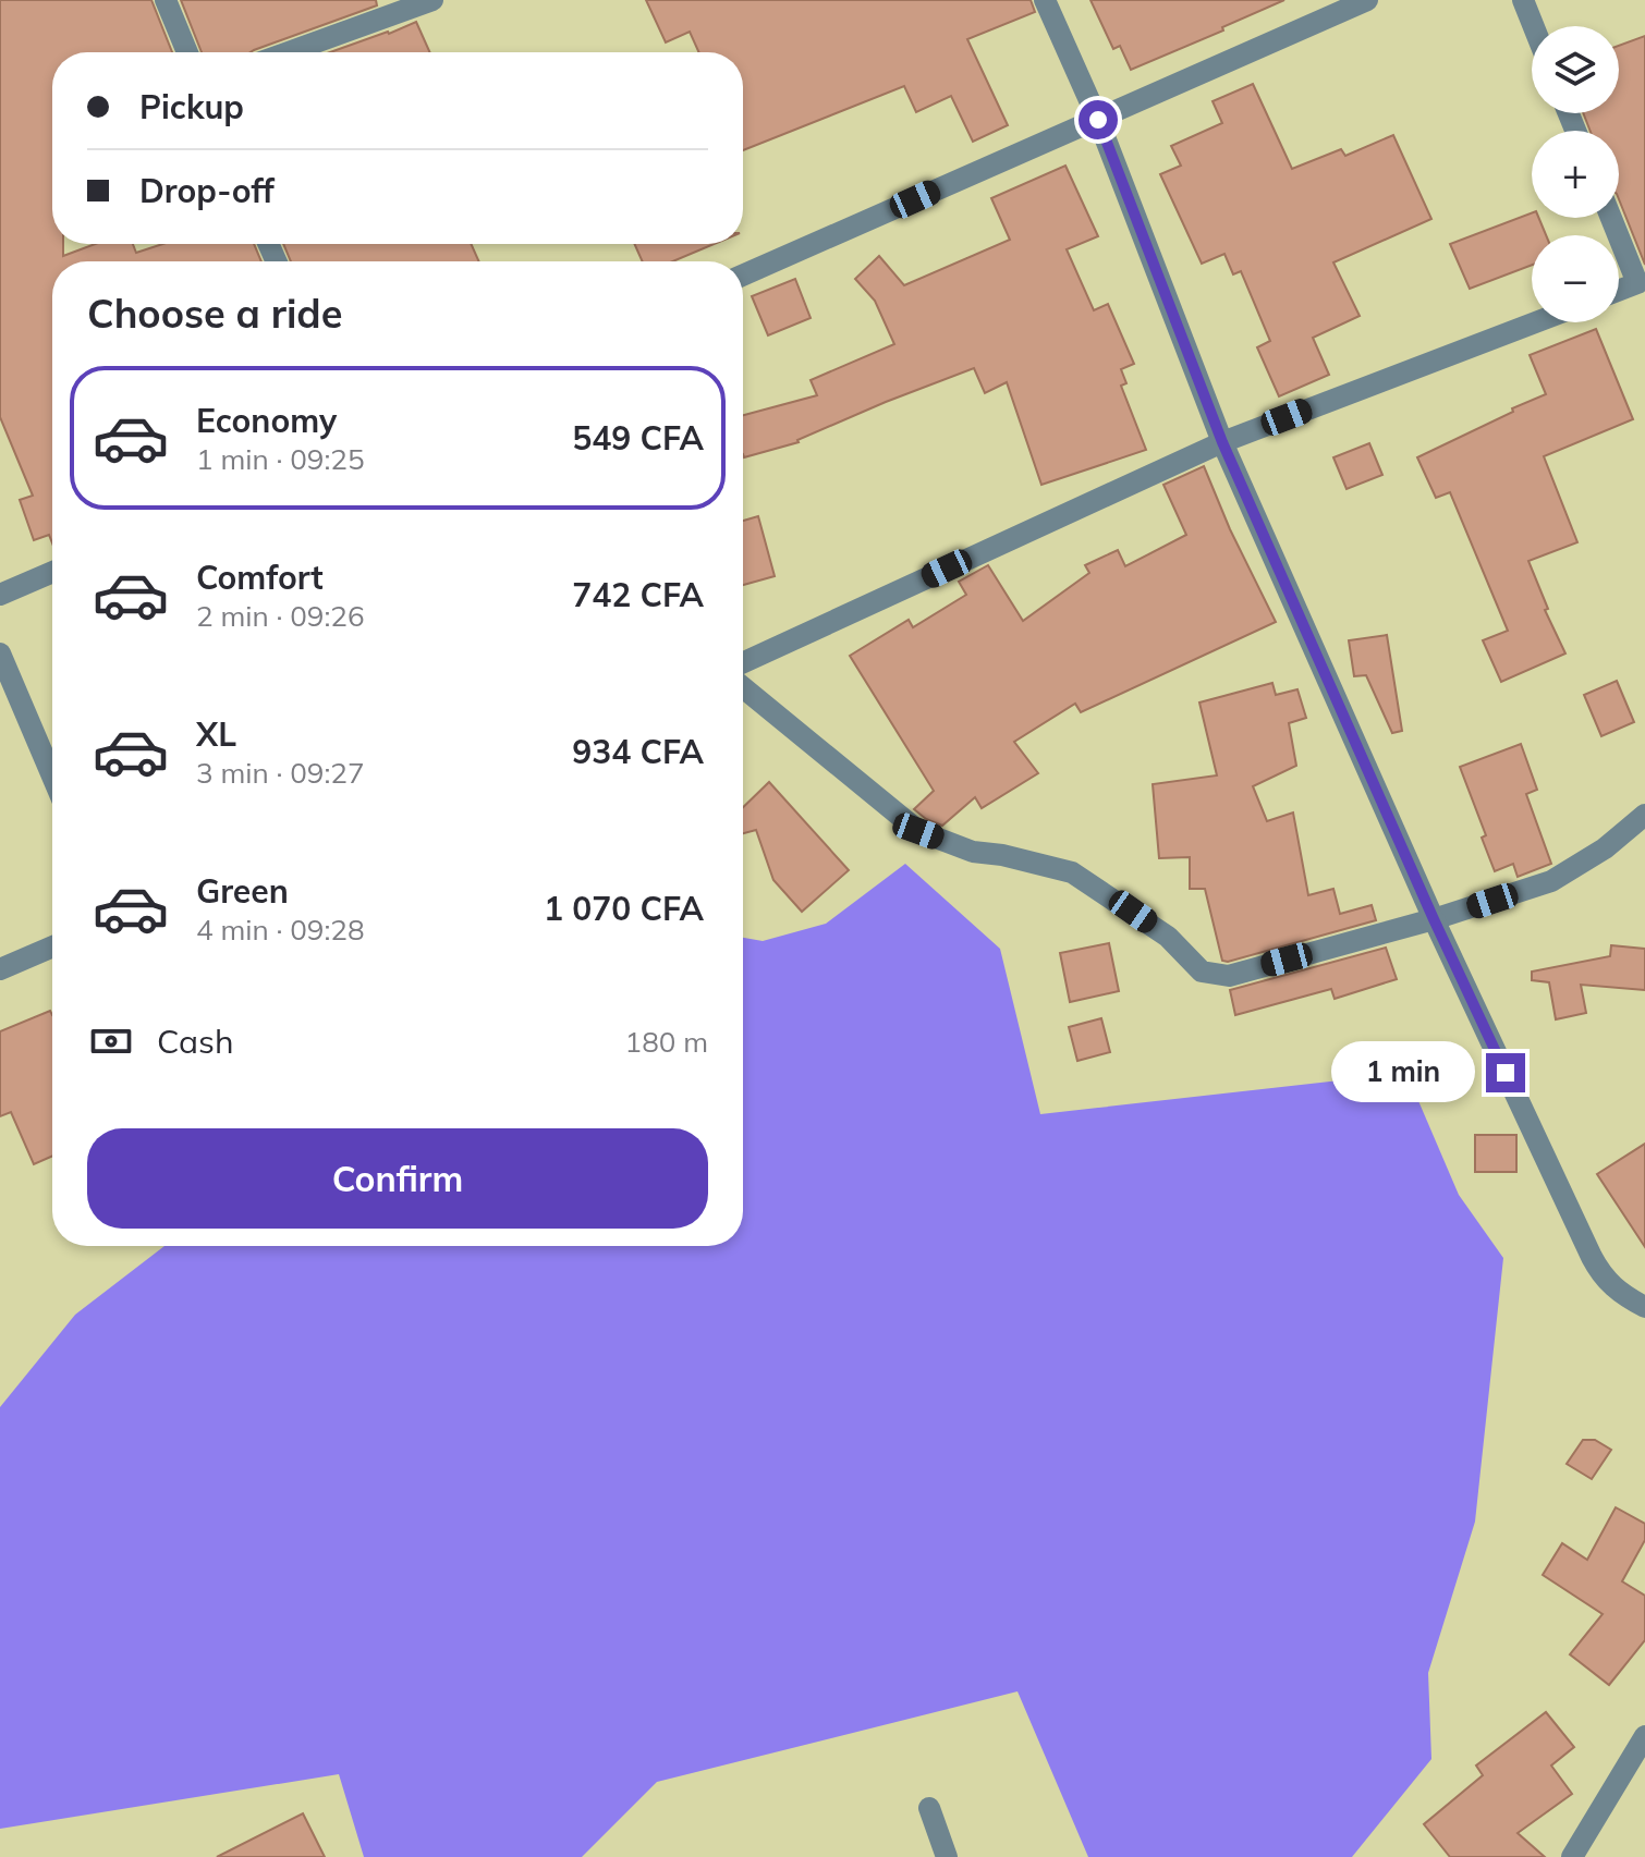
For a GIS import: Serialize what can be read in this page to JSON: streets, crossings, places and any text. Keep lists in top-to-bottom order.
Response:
{
  "page": {
    "map_buttons": ["+", "−"],
    "banner": ["Pickup", "Drop-off"],
    "heading": "Choose a ride",
    "list": [
      {
        "name": "Economy",
        "note": "1 min · 09:25",
        "value": "549 CFA"
      },
      {
        "name": "Comfort",
        "note": "2 min · 09:26",
        "value": "742 CFA"
      },
      {
        "name": "XL",
        "note": "3 min · 09:27",
        "value": "934 CFA"
      },
      {
        "name": "Green",
        "note": "4 min · 09:28",
        "value": "1 070 CFA"
      }
    ],
    "pay": ["Cash", "180 m"],
    "bubble": "1 min",
    "buttons": "Confirm"
  }
}
